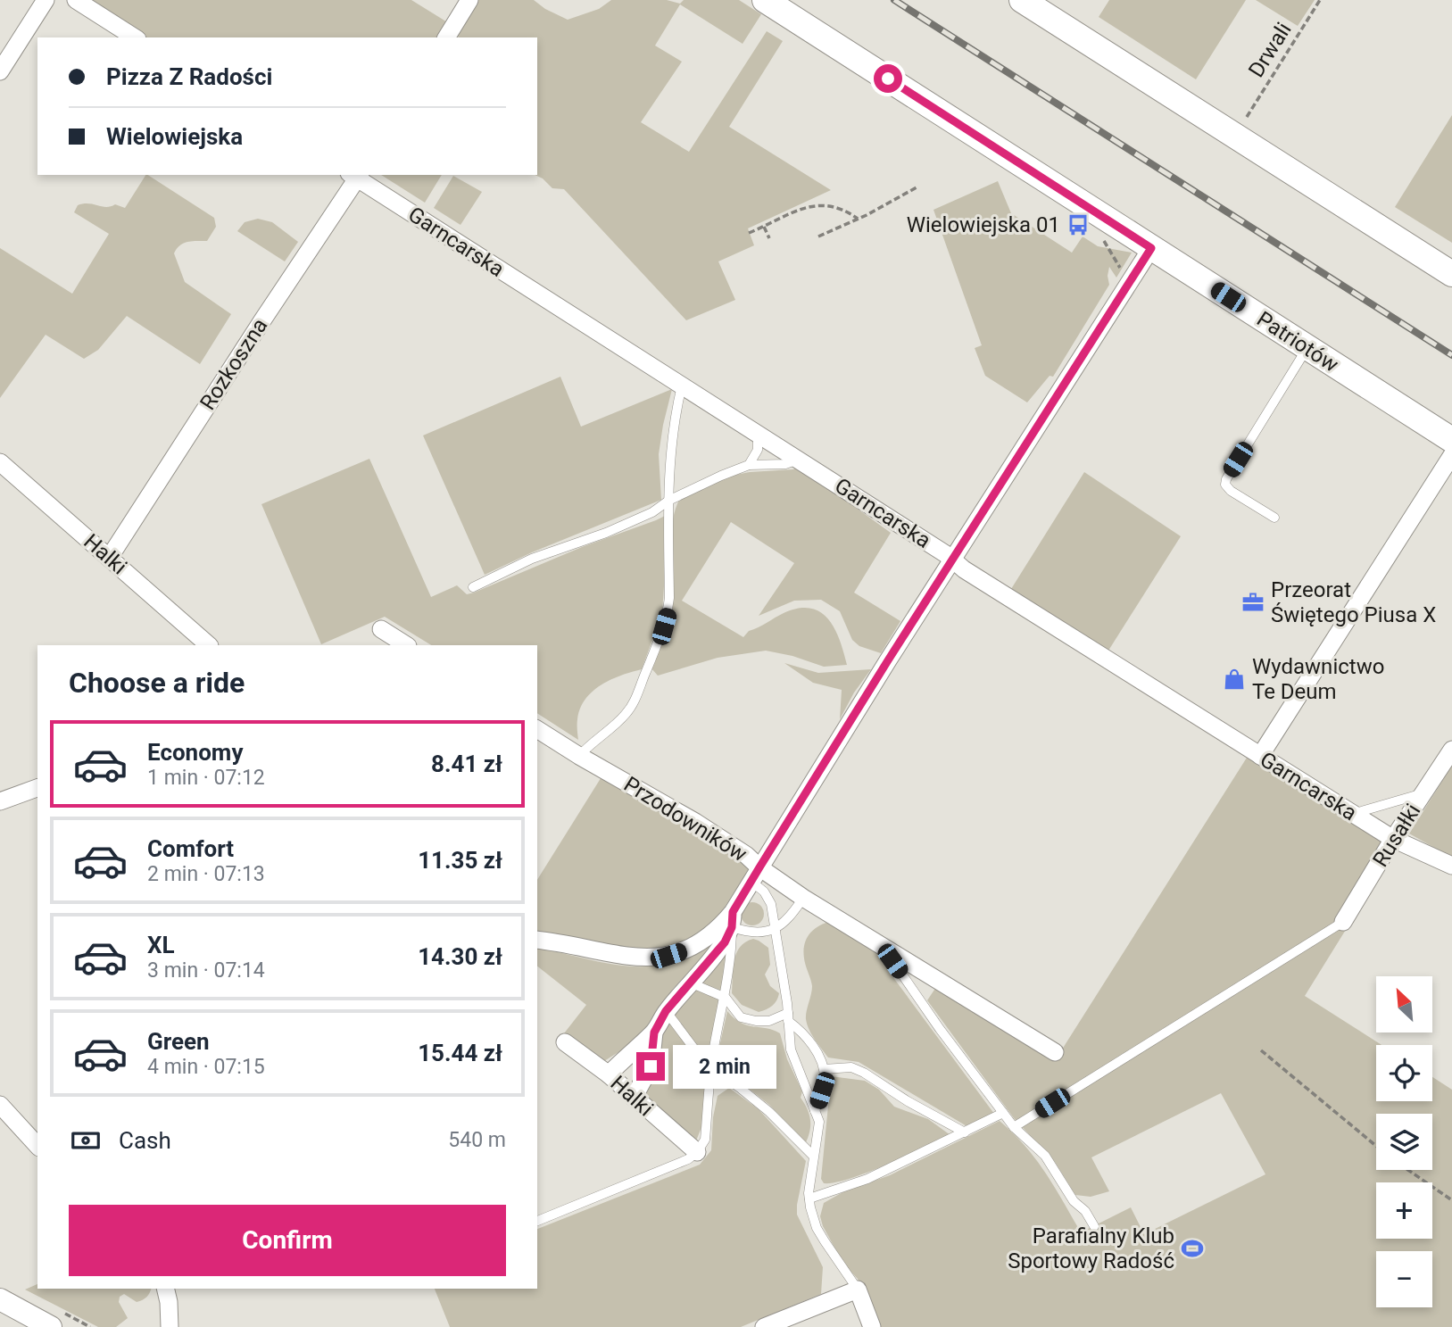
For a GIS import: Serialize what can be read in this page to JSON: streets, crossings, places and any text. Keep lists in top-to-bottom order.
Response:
{
  "streets": {
    "main road": ["Patriotów"],
    "street": [
      "Garncarska",
      "Rozkoszna",
      "Halki",
      "Przodowników",
      "Rusałki"
    ],
    "path": ["Drwali"]
  },
  "crossings": [
    ["Garncarska", "Rozkoszna"],
    ["Garncarska", "Rusałki"],
    ["Rozkoszna", "Halki"]
  ],
  "places": {
    "bus stop": ["Wielowiejska 01"],
    "office": ["Przeorat Świętego Piusa X"],
    "shop": ["Wydawnictwo Te Deum"],
    "sports": ["Parafialny Klub Sportowy Radość"]
  },
  "north": "top left",
  "page": {
    "banner": ["Pizza Z Radości", "Wielowiejska"],
    "heading": "Choose a ride",
    "list": [
      {
        "name": "Economy",
        "note": "1 min · 07:12",
        "value": "8.41 zł"
      },
      {
        "name": "Comfort",
        "note": "2 min · 07:13",
        "value": "11.35 zł"
      },
      {
        "name": "XL",
        "note": "3 min · 07:14",
        "value": "14.30 zł"
      },
      {
        "name": "Green",
        "note": "4 min · 07:15",
        "value": "15.44 zł"
      }
    ],
    "map_buttons": ["+", "−"],
    "bubble": "2 min",
    "pay": ["Cash", "540 m"],
    "buttons": "Confirm"
  }
}
